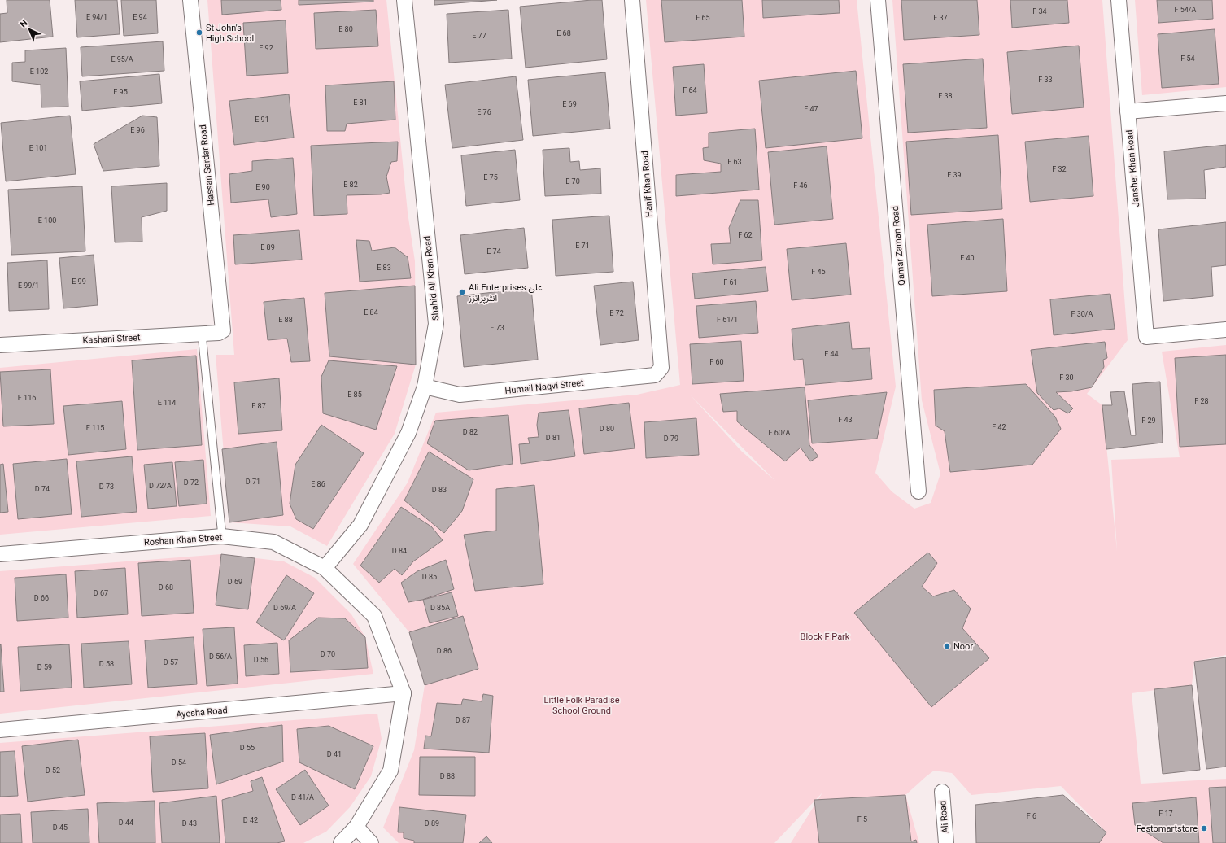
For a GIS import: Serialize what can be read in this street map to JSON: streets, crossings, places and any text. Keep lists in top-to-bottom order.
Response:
{
  "streets": {
    "street": [
      "Hassan Sardar Road",
      "Jansher Khan Road",
      "Hanif Khan Road",
      "Qamar Zaman Road",
      "Shahid Ali Khan Road",
      "Kashani Street",
      "Humail Naqvi Street",
      "Roshan Khan Street",
      "Ayesha Road",
      "Ali Road"
    ]
  },
  "crossings": [
    ["Hassan Sardar Road", "Kashani Street"],
    ["Hanif Khan Road", "Humail Naqvi Street"],
    ["Shahid Ali Khan Road", "Humail Naqvi Street"],
    ["Shahid Ali Khan Road", "Roshan Khan Street"],
    ["Roshan Khan Street", "Ayesha Road"]
  ],
  "parks": ["Block F Park", "Little Folk Paradise School Ground"],
  "places": [
    "St John's High School",
    "Ali.Enterprises.علی انٹرپرائزز",
    "Noor",
    "Festomartstore"
  ],
  "house_numbers": [
    "F 54/A",
    "F 34",
    "E 94/1",
    "E 94",
    "F 65",
    "F 37",
    "E 80",
    "E 68",
    "E 77",
    "E 92",
    "F 54",
    "E 95/A",
    "E 102",
    "F 33",
    "F 64",
    "E 95",
    "F 38",
    "E 81",
    "E 69",
    "F 47",
    "E 76",
    "E 91",
    "E 96",
    "E 101",
    "F 63",
    "F 32",
    "F 39",
    "E 75",
    "E 70",
    "E 82",
    "F 46",
    "E 90",
    "E 100",
    "F 62",
    "E 71",
    "E 89",
    "E 74",
    "F 40",
    "E 83",
    "F 45",
    "E 99",
    "F 61",
    "E 99/1",
    "E 84",
    "E 72",
    "F 30/A",
    "E 88",
    "F 61/1",
    "E 73",
    "F 44",
    "F 60",
    "F 30",
    "E 85",
    "E 116",
    "F 28",
    "E 114",
    "E 87",
    "F 43",
    "F 29",
    "F 42",
    "E 115",
    "D 80",
    "D 82",
    "F 60/A",
    "D 81",
    "D 79",
    "D 71",
    "D 72",
    "E 86",
    "D 72/A",
    "D 73",
    "D 74",
    "D 83",
    "D 84",
    "D 85",
    "D 69",
    "D 68",
    "D 67",
    "D 66",
    "D 69/A",
    "D 85A",
    "D 86",
    "D 70",
    "D 56/A",
    "D 56",
    "D 57",
    "D 58",
    "D 59",
    "D 87",
    "D 55",
    "D 41",
    "D 54",
    "D 52",
    "D 88",
    "D 41/A",
    "F 17",
    "F 6",
    "F 5",
    "D 42",
    "D 44",
    "D 43",
    "D 89",
    "D 45"
  ],
  "north": "top left"
}
